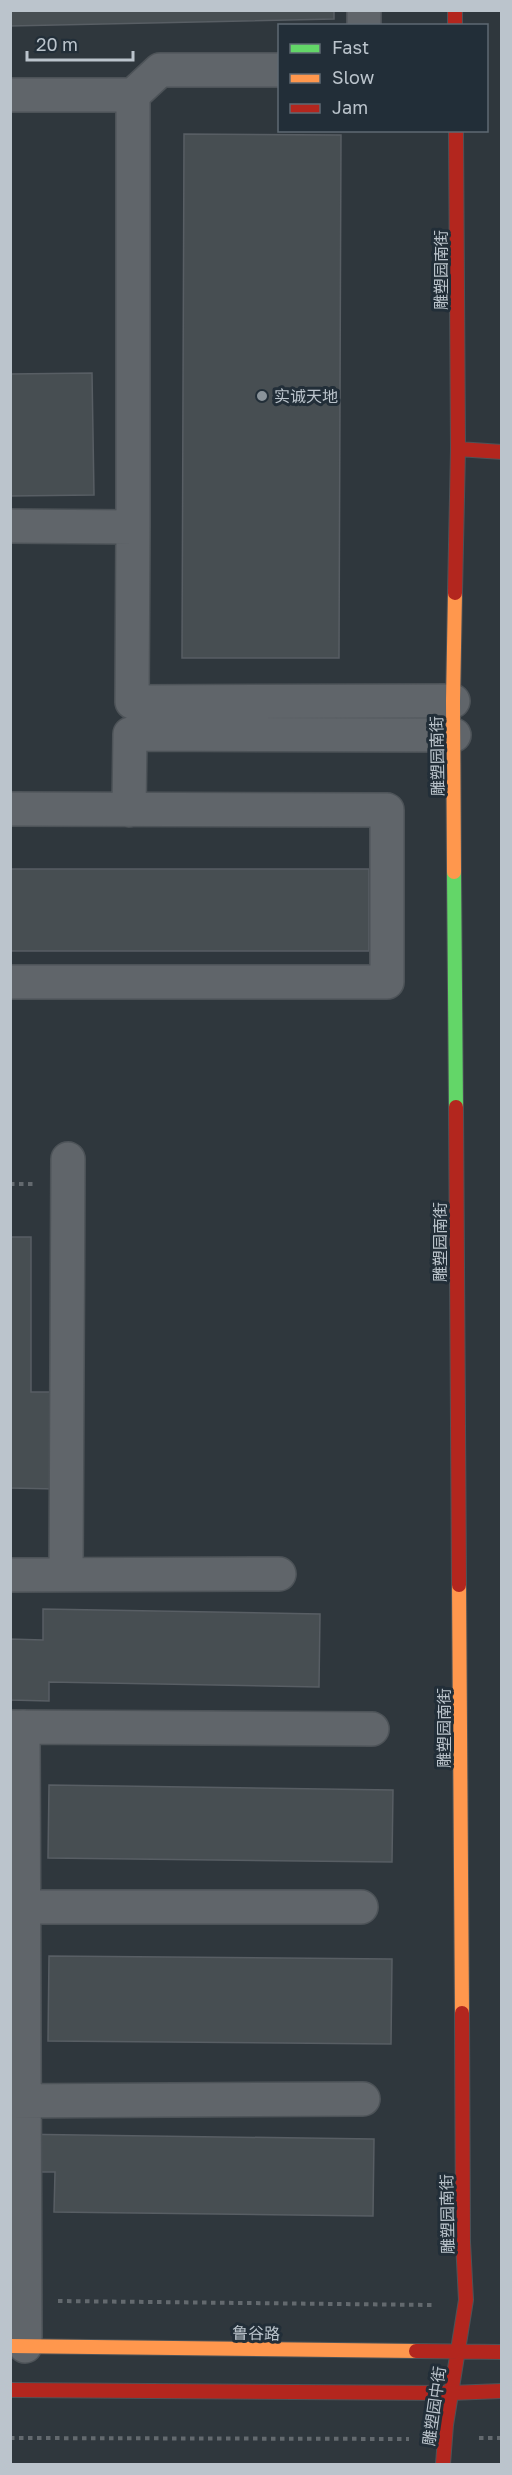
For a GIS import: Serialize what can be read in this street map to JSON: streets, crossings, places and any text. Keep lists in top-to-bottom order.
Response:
{
  "streets": {
    "main road": ["雕塑园南街", "鲁谷路", "雕塑园中街"]
  },
  "crossings": [
    ["雕塑园南街", "鲁谷路"],
    ["雕塑园南街", "雕塑园中街"],
    ["鲁谷路", "雕塑园中街"]
  ],
  "places": ["实诚天地"],
  "legend": ["Fast", "Slow", "Jam"],
  "scale_bar": "20 m"
}
